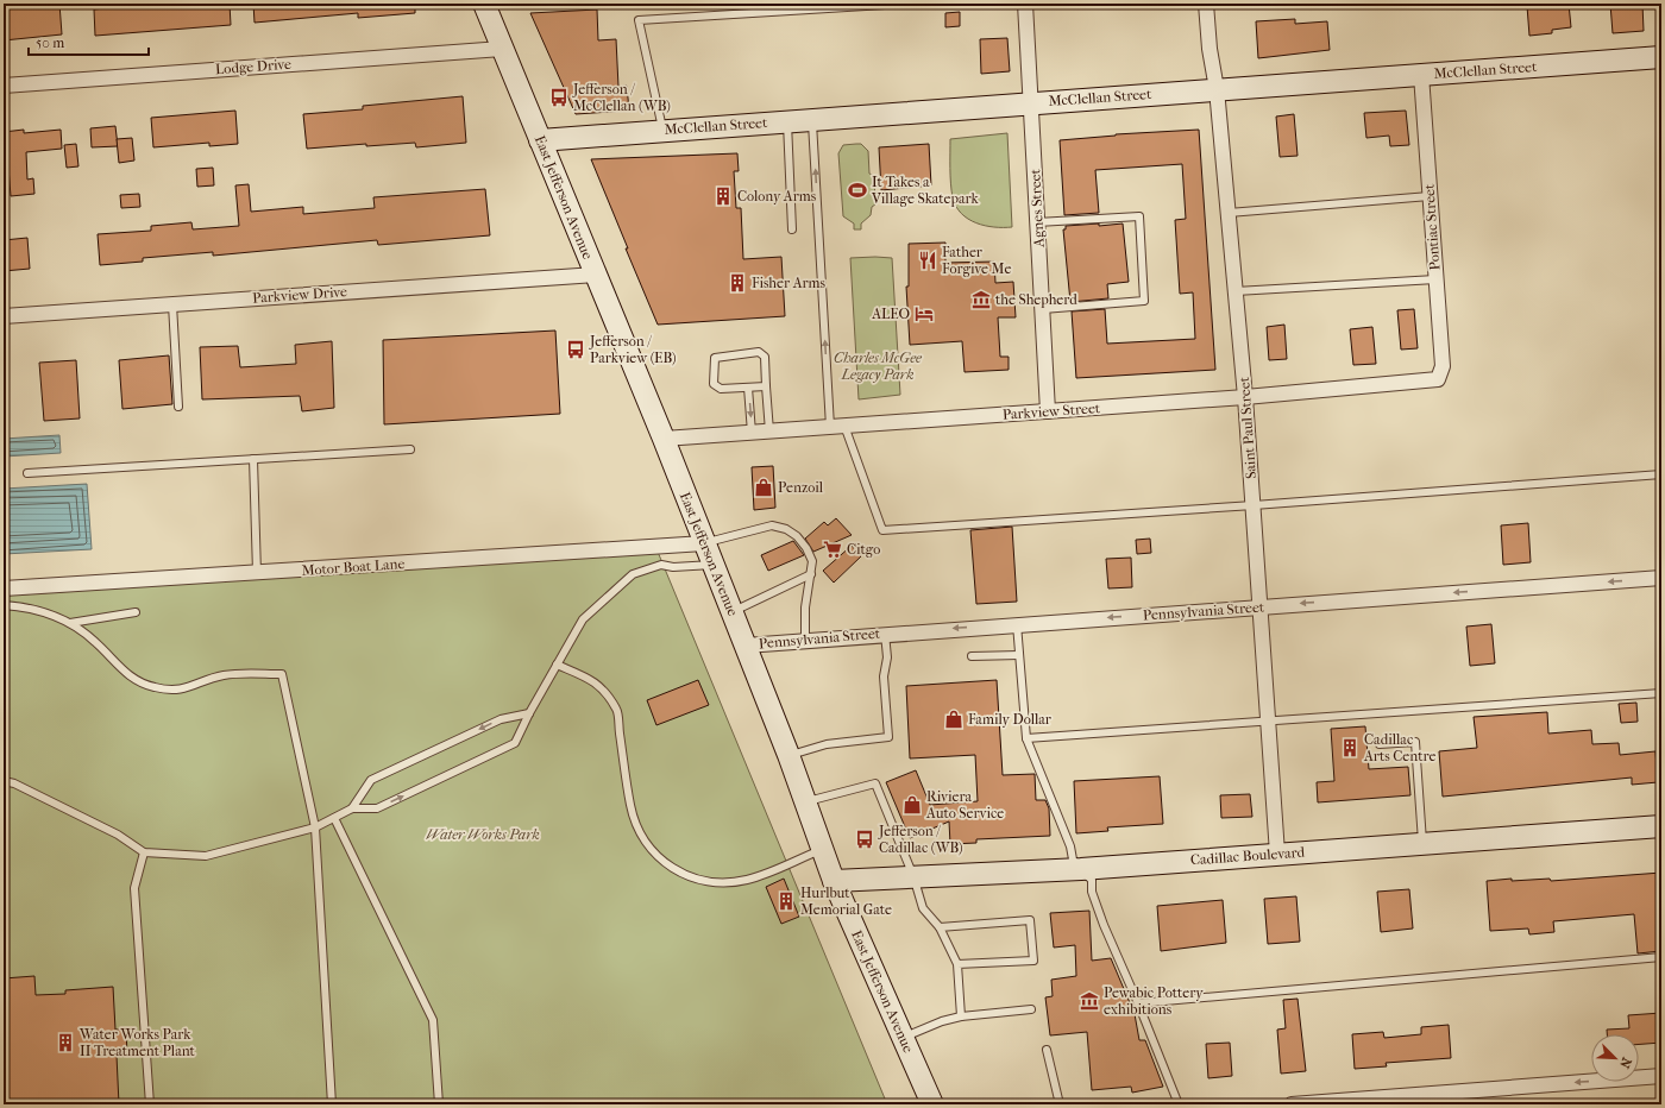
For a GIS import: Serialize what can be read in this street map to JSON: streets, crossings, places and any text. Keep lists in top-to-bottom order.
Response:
{
  "streets": {
    "street": [
      "Lodge Drive",
      "McClellan Street",
      "East Jefferson Avenue",
      "Agnes Street",
      "Pontiac Street",
      "Parkview Drive",
      "Parkview Street",
      "Saint Paul Street",
      "Motor Boat Lane",
      "Pennsylvania Street",
      "Cadillac Boulevard"
    ]
  },
  "crossings": [
    ["Lodge Drive", "East Jefferson Avenue"],
    ["McClellan Street", "East Jefferson Avenue"],
    ["McClellan Street", "Agnes Street"],
    ["McClellan Street", "Pontiac Street"],
    ["McClellan Street", "Saint Paul Street"],
    ["East Jefferson Avenue", "Parkview Drive"],
    ["East Jefferson Avenue", "Parkview Street"],
    ["East Jefferson Avenue", "Motor Boat Lane"],
    ["East Jefferson Avenue", "Pennsylvania Street"],
    ["East Jefferson Avenue", "Cadillac Boulevard"],
    ["Agnes Street", "Parkview Street"],
    ["Pontiac Street", "Parkview Street"],
    ["Parkview Street", "Saint Paul Street"],
    ["Saint Paul Street", "Pennsylvania Street"],
    ["Saint Paul Street", "Cadillac Boulevard"]
  ],
  "one_way": ["Pennsylvania Street"],
  "parks": ["Charles McGee Legacy Park", "Water Works Park"],
  "places": {
    "bus stop": ["Jefferson / McClellan (WB)", "Jefferson / Parkview (EB)", "Jefferson / Cadillac (WB)"],
    "sports": ["It Takes a Village Skatepark"],
    "building": [
      "Colony Arms",
      "Fisher Arms",
      "Cadillac Arts Centre",
      "Hurlbut Memorial Gate",
      "Water Works Park II Treatment Plant"
    ],
    "restaurant": ["Father Forgive Me"],
    "museum": ["the Shepherd", "Pewabic Pottery exhibitions"],
    "hotel": ["ALEO"],
    "shop": ["Penzoil", "Family Dollar", "Riviera Auto Service"],
    "supermarket": ["Citgo"]
  },
  "scale_bar": "50 m",
  "north": "bottom right"
}
